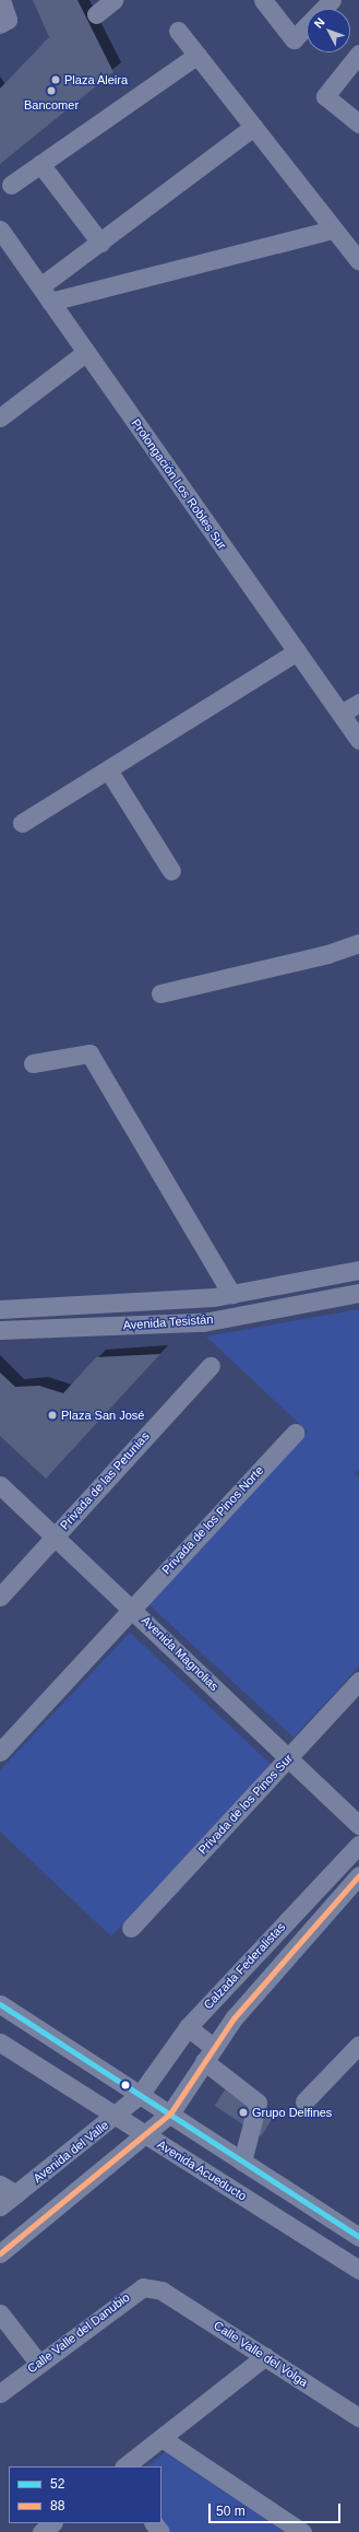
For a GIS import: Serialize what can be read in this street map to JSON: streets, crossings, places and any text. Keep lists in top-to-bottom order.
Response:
{
  "streets": {
    "street": [
      "Prolongación Los Robles Sur",
      "Avenida Tesistán",
      "Privada de las Petunias",
      "Privada de los Pinos Norte",
      "Avenida Magnolias",
      "Privada de los Pinos Sur",
      "Calzada Federalistas",
      "Avenida del Valle",
      "Avenida Acueducto",
      "Calle Valle del Danubio",
      "Calle Valle del Volga"
    ]
  },
  "crossings": [
    ["Privada de las Petunias", "Avenida Magnolias"],
    ["Privada de los Pinos Norte", "Avenida Magnolias"],
    ["Avenida Magnolias", "Privada de los Pinos Sur"],
    ["Calzada Federalistas", "Avenida del Valle"],
    ["Avenida del Valle", "Avenida Acueducto"],
    ["Calle Valle del Danubio", "Calle Valle del Volga"]
  ],
  "places": [
    "Plaza Aleira",
    "Bancomer",
    "Plaza San José",
    "Grupo Delfines"
  ],
  "lines": ["transit line 88", "transit line 52"],
  "legend": ["52", "88"],
  "scale_bar": "50 m",
  "north": "top left"
}
